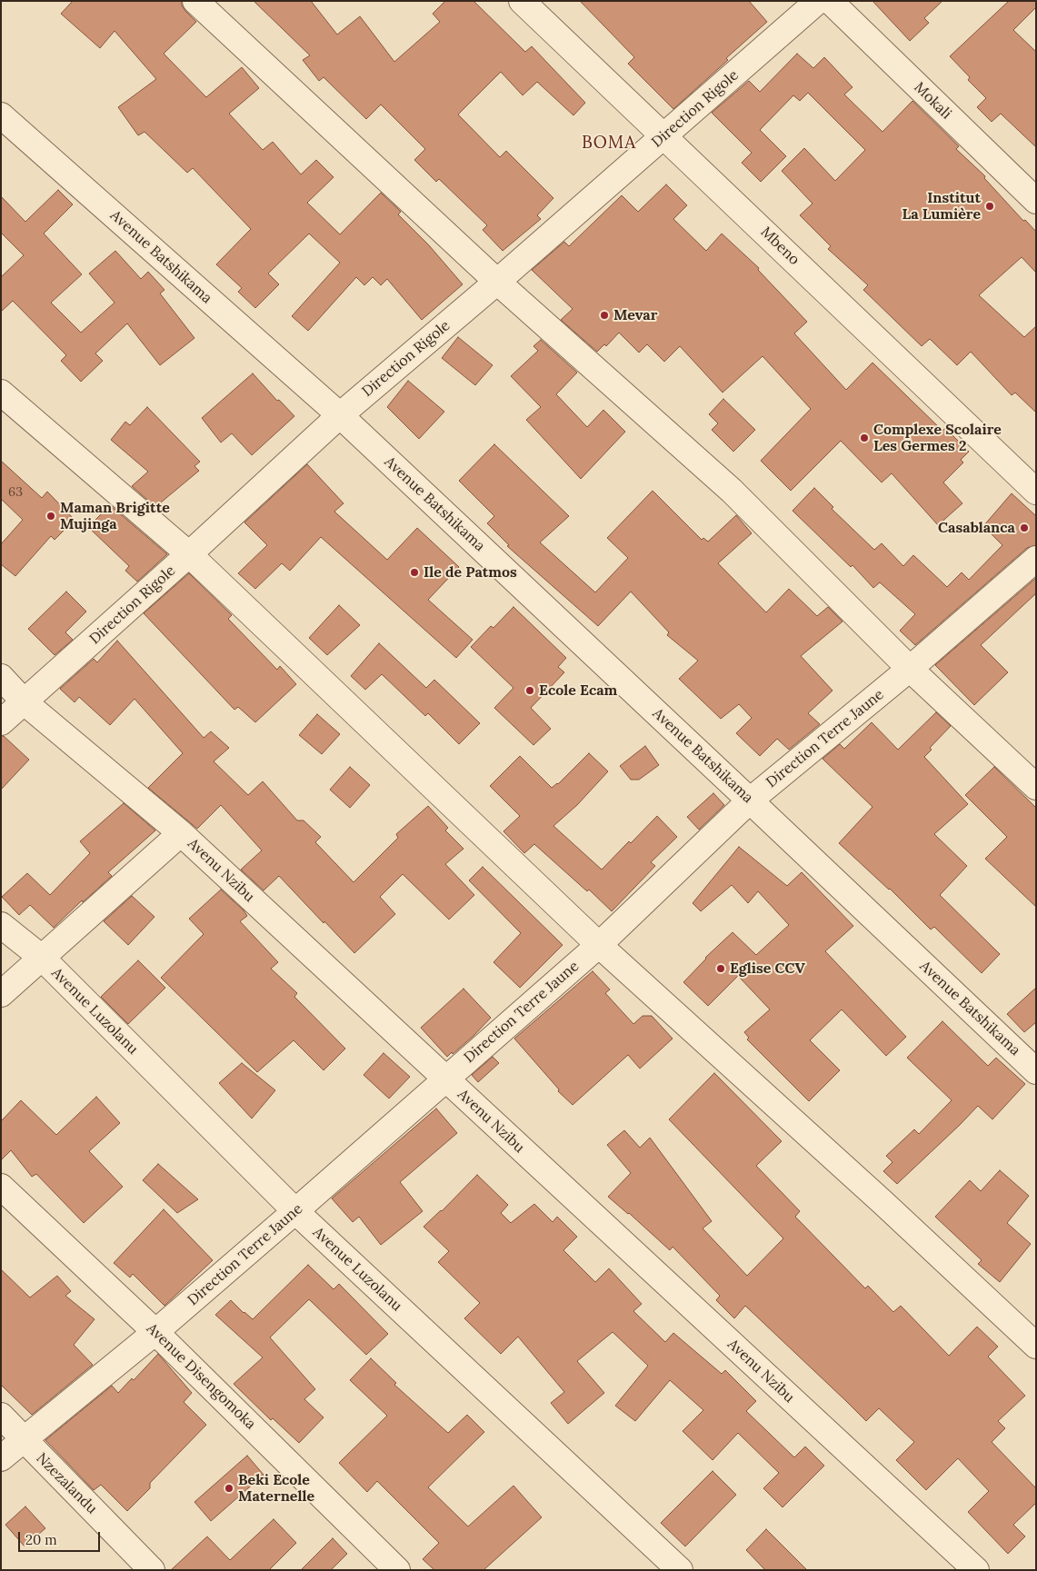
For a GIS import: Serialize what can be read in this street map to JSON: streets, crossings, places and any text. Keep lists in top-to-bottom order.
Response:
{
  "streets": {
    "street": [
      "Mokali",
      "Direction Rigole",
      "Mbeno",
      "Avenue Batshikama",
      "Direction Terre Jaune",
      "Avenu Nzibu",
      "Avenue Luzolanu",
      "Avenue Disengomoka",
      "Nzezalandu"
    ]
  },
  "crossings": [
    ["Direction Rigole", "Mbeno"],
    ["Direction Rigole", "Avenue Batshikama"],
    ["Direction Rigole", "Avenu Nzibu"],
    ["Avenue Batshikama", "Direction Terre Jaune"],
    ["Direction Terre Jaune", "Avenu Nzibu"],
    ["Direction Terre Jaune", "Avenue Luzolanu"],
    ["Direction Terre Jaune", "Avenue Disengomoka"],
    ["Direction Terre Jaune", "Nzezalandu"]
  ],
  "districts": ["BOMA"],
  "places": [
    "Institut La Lumière",
    "Mevar",
    "Complexe Scolaire Les Germes 2",
    "Maman Brigitte Mujinga",
    "Casablanca",
    "Ile de Patmos",
    "Ecole Ecam",
    "Eglise CCV",
    "Beki Ecole Maternelle"
  ],
  "house_numbers": ["63"],
  "scale_bar": "20 m"
}
